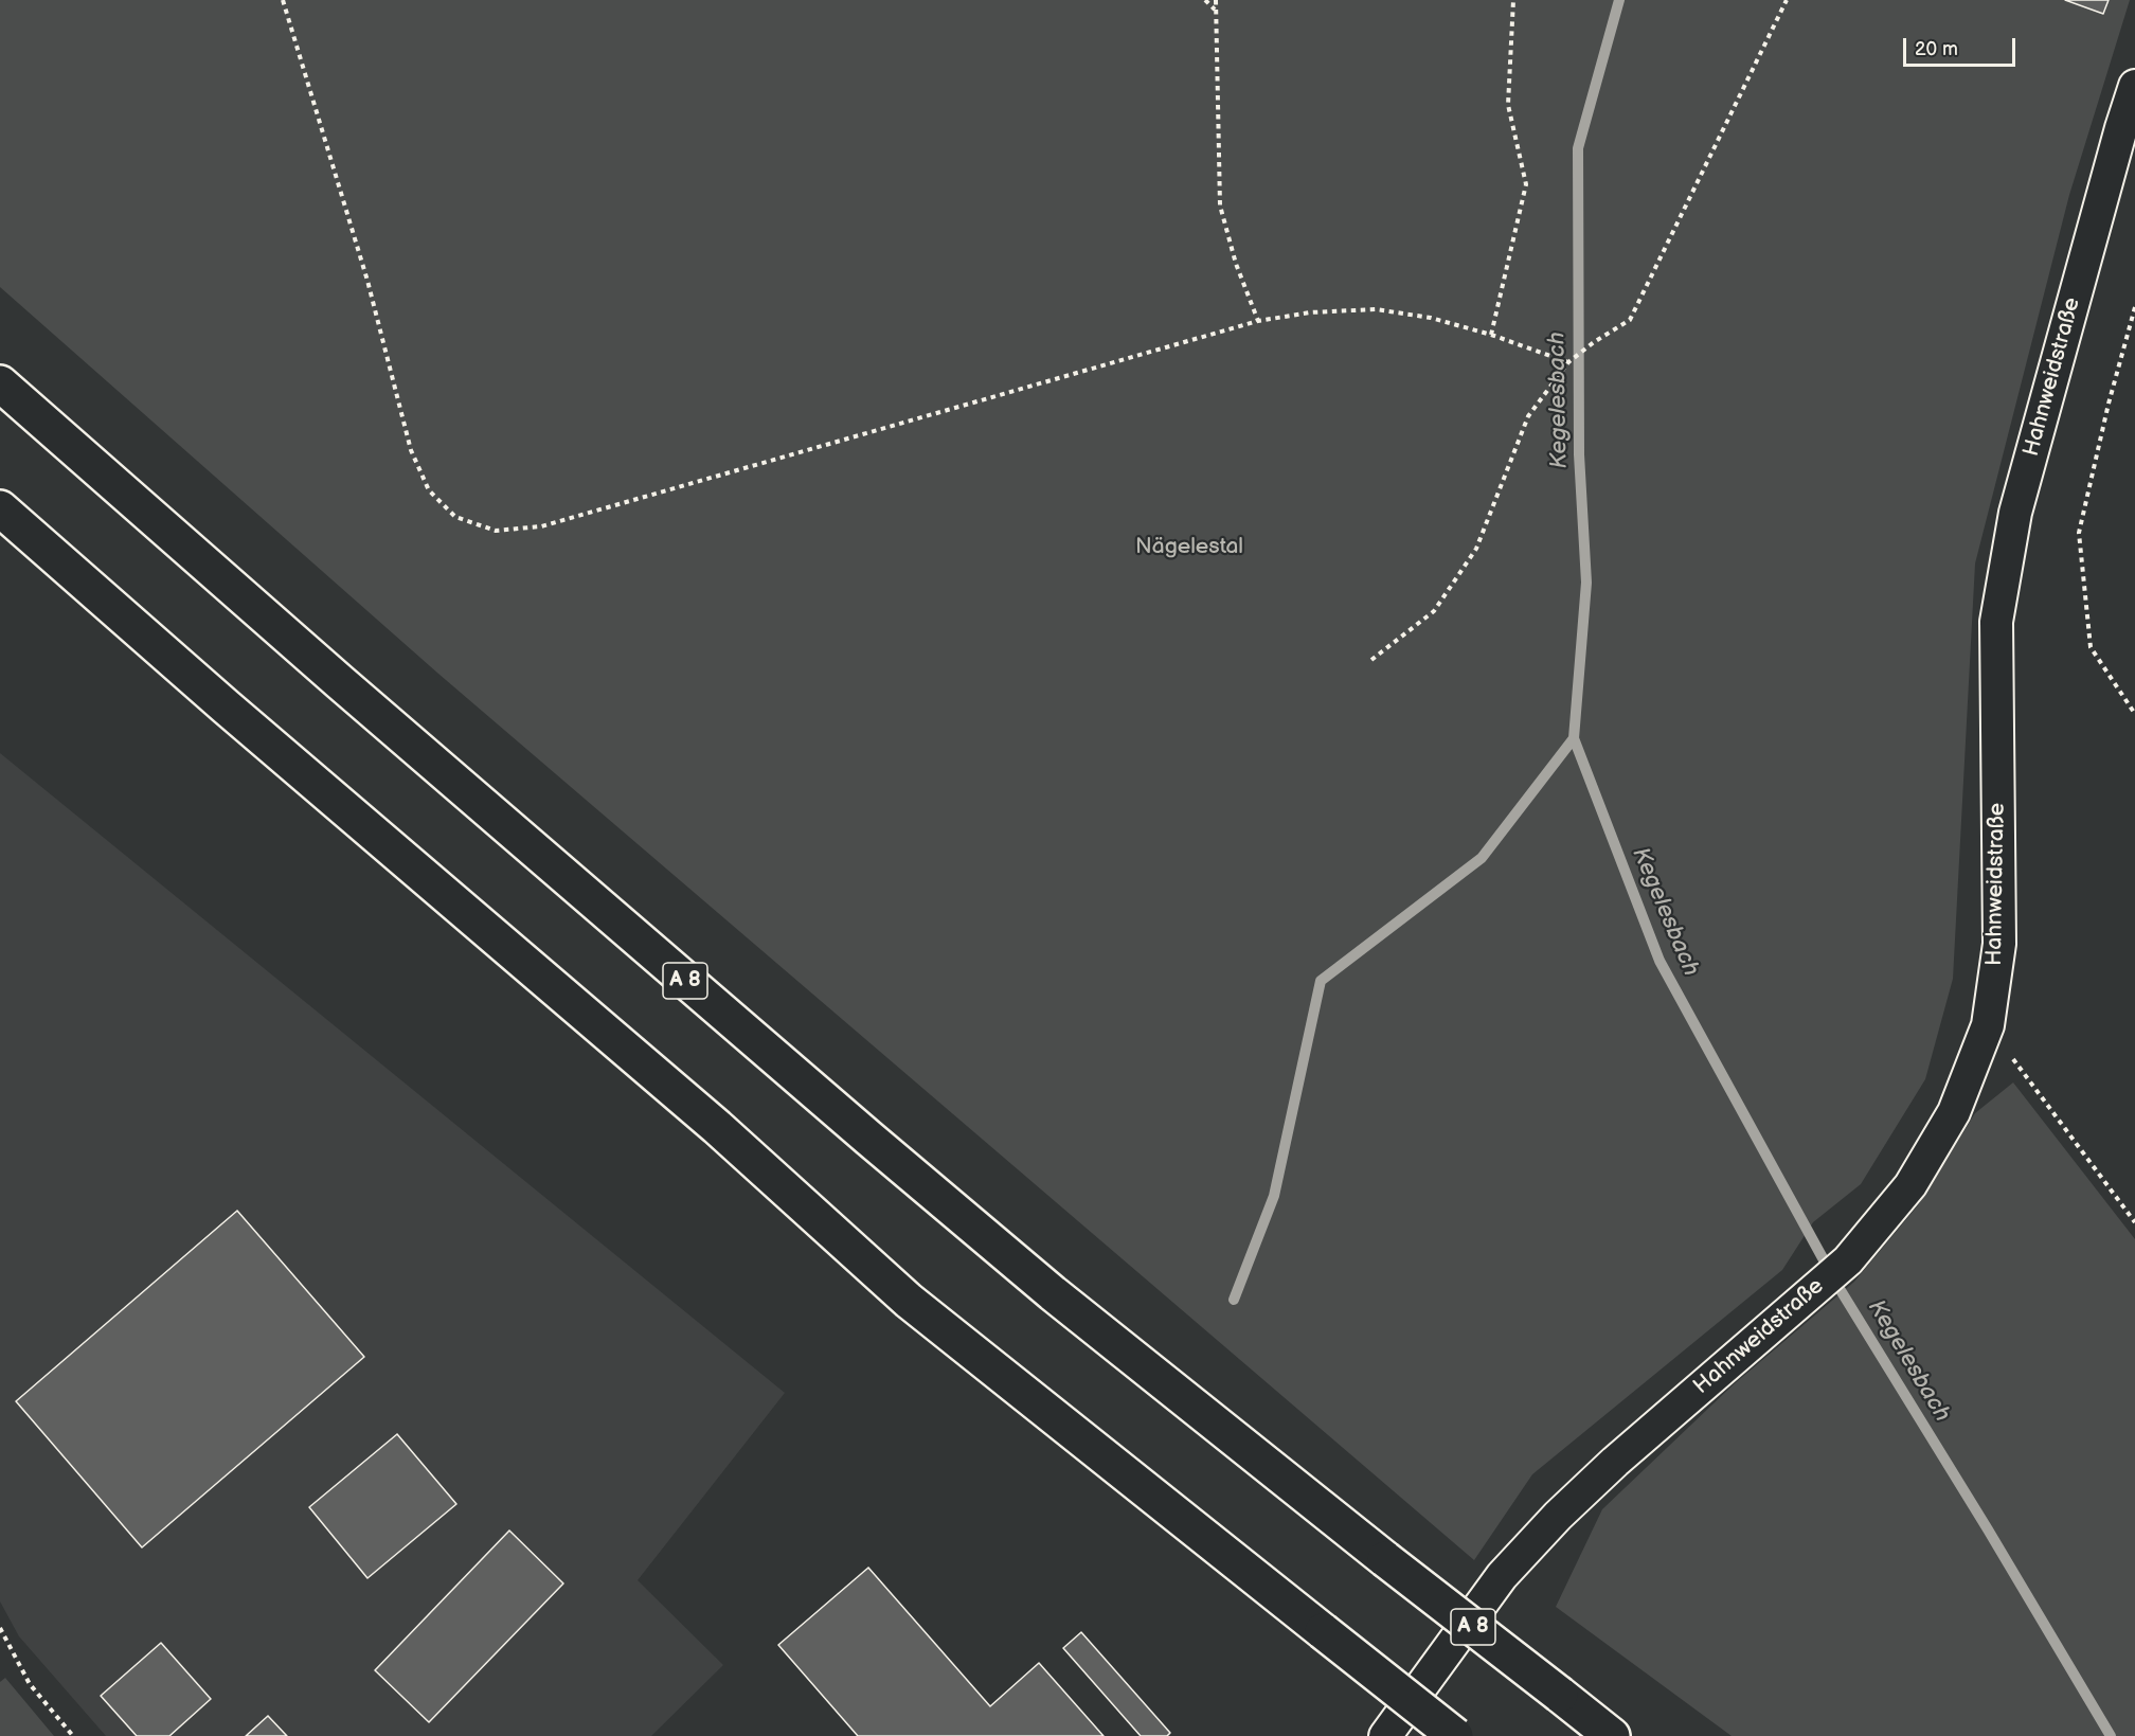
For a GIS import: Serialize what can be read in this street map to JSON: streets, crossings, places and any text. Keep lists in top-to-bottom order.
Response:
{
  "streets": {
    "highway": ["A 8"],
    "street": ["Hahnweidstraße"]
  },
  "water": ["Kegelesbach"],
  "parks": ["Nägelestal"],
  "scale_bar": "20 m"
}
